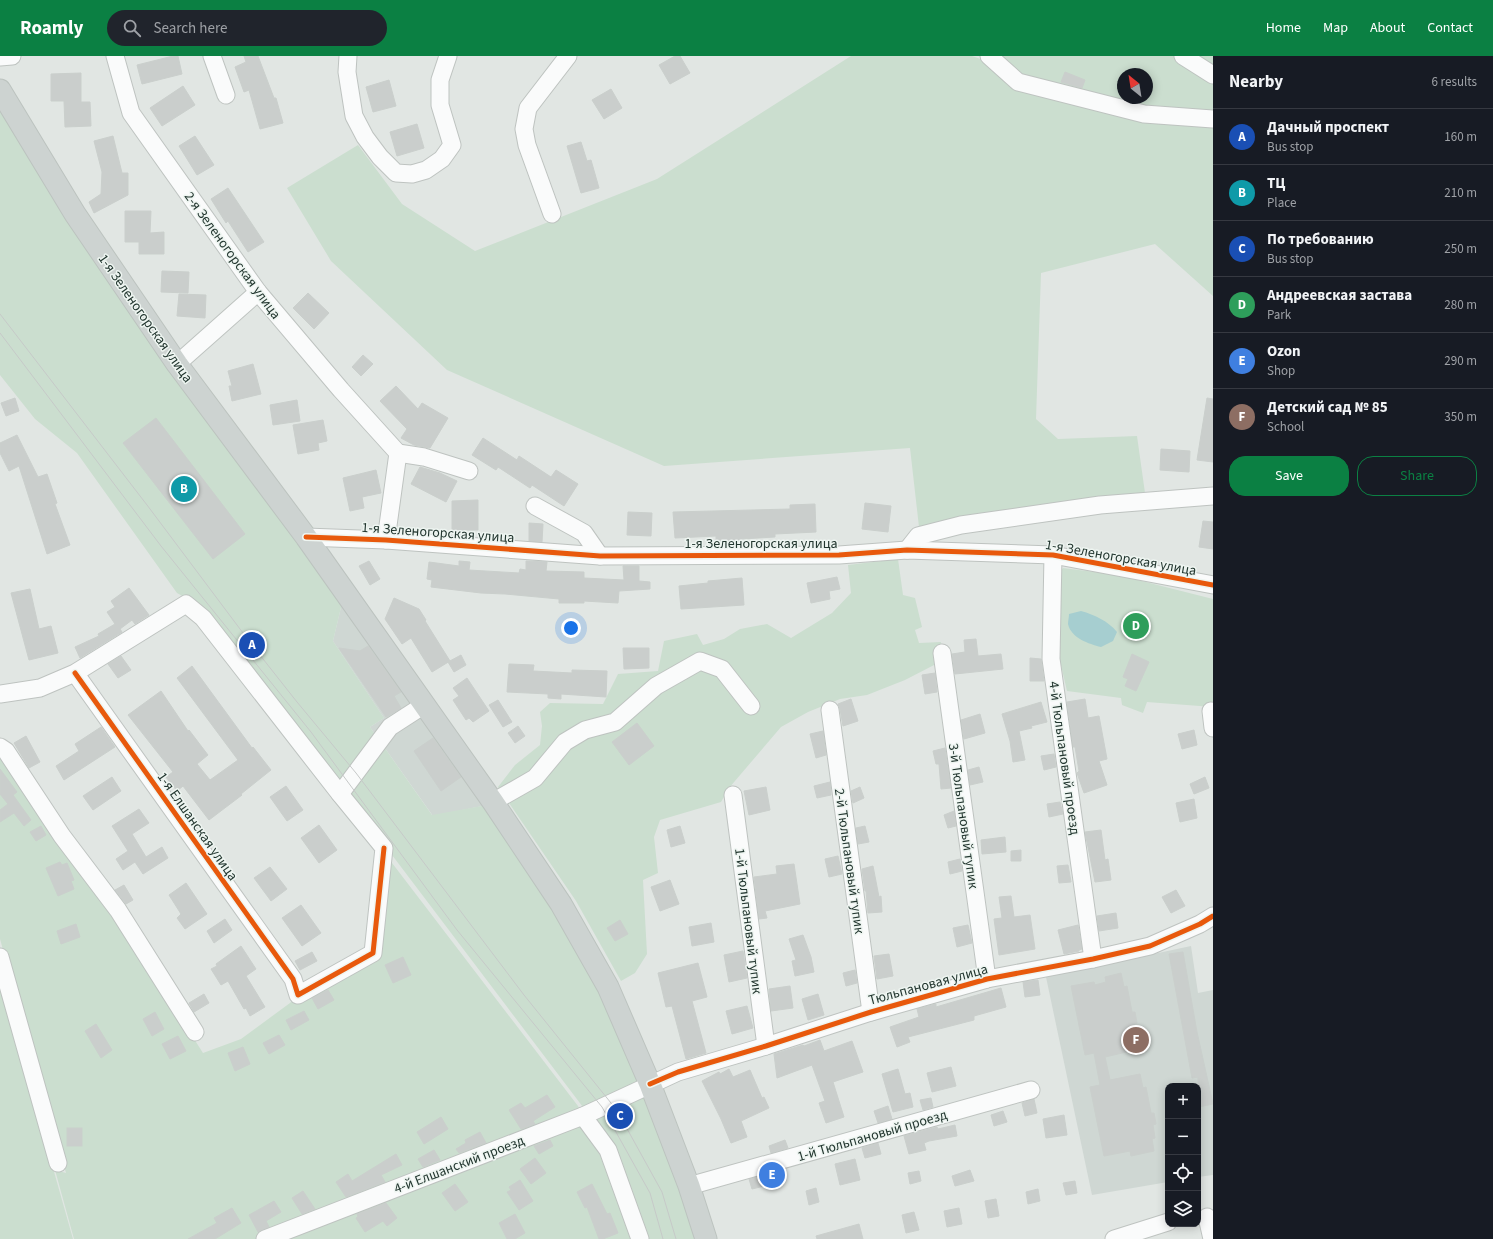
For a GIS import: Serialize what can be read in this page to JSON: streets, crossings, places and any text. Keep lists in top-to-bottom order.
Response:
{
  "streets": {
    "main road": ["1-я Зеленогорская улица"],
    "street": [
      "2-я Зеленогорская улица",
      "4-й Тюльпановый проезд",
      "3-й Тюльпановый тупик",
      "1-я Елшанская улица",
      "2-й Тюльпановый тупик",
      "1-й Тюльпановый тупик",
      "Тюльпановая улица",
      "1-й Тюльпановый проезд",
      "4-й Елшанский проезд"
    ]
  },
  "crossings": [
    ["1-я Зеленогорская улица", "4-й Тюльпановый проезд"],
    ["1-я Зеленогорская улица", "Тюльпановая улица"],
    ["1-я Зеленогорская улица", "1-й Тюльпановый проезд"],
    ["1-я Зеленогорская улица", "4-й Елшанский проезд"],
    ["4-й Тюльпановый проезд", "Тюльпановая улица"],
    ["3-й Тюльпановый тупик", "Тюльпановая улица"],
    ["2-й Тюльпановый тупик", "Тюльпановая улица"],
    ["1-й Тюльпановый тупик", "Тюльпановая улица"],
    ["Тюльпановая улица", "4-й Елшанский проезд"]
  ],
  "north": "top left",
  "page": {
    "header": "Roamly",
    "search": "Search here",
    "nav": [
      "Home",
      "Map",
      "About",
      "Contact"
    ],
    "heading": ["Nearby", "6 results"],
    "list": [
      {
        "mark": "A",
        "name": "Дачный проспект",
        "note": "Bus stop",
        "value": "160 m"
      },
      {
        "mark": "B",
        "name": "ТЦ",
        "note": "Place",
        "value": "210 m"
      },
      {
        "mark": "C",
        "name": "По требованию",
        "note": "Bus stop",
        "value": "250 m"
      },
      {
        "mark": "D",
        "name": "Андреевская застава",
        "note": "Park",
        "value": "280 m"
      },
      {
        "mark": "E",
        "name": "Ozon",
        "note": "Shop",
        "value": "290 m"
      },
      {
        "mark": "F",
        "name": "Детский сад № 85",
        "note": "School",
        "value": "350 m"
      }
    ],
    "buttons": ["Save", "Share"],
    "pins": [
      "B",
      "D",
      "A",
      "F",
      "C",
      "E"
    ],
    "map_buttons": ["+", "−"]
  }
}
